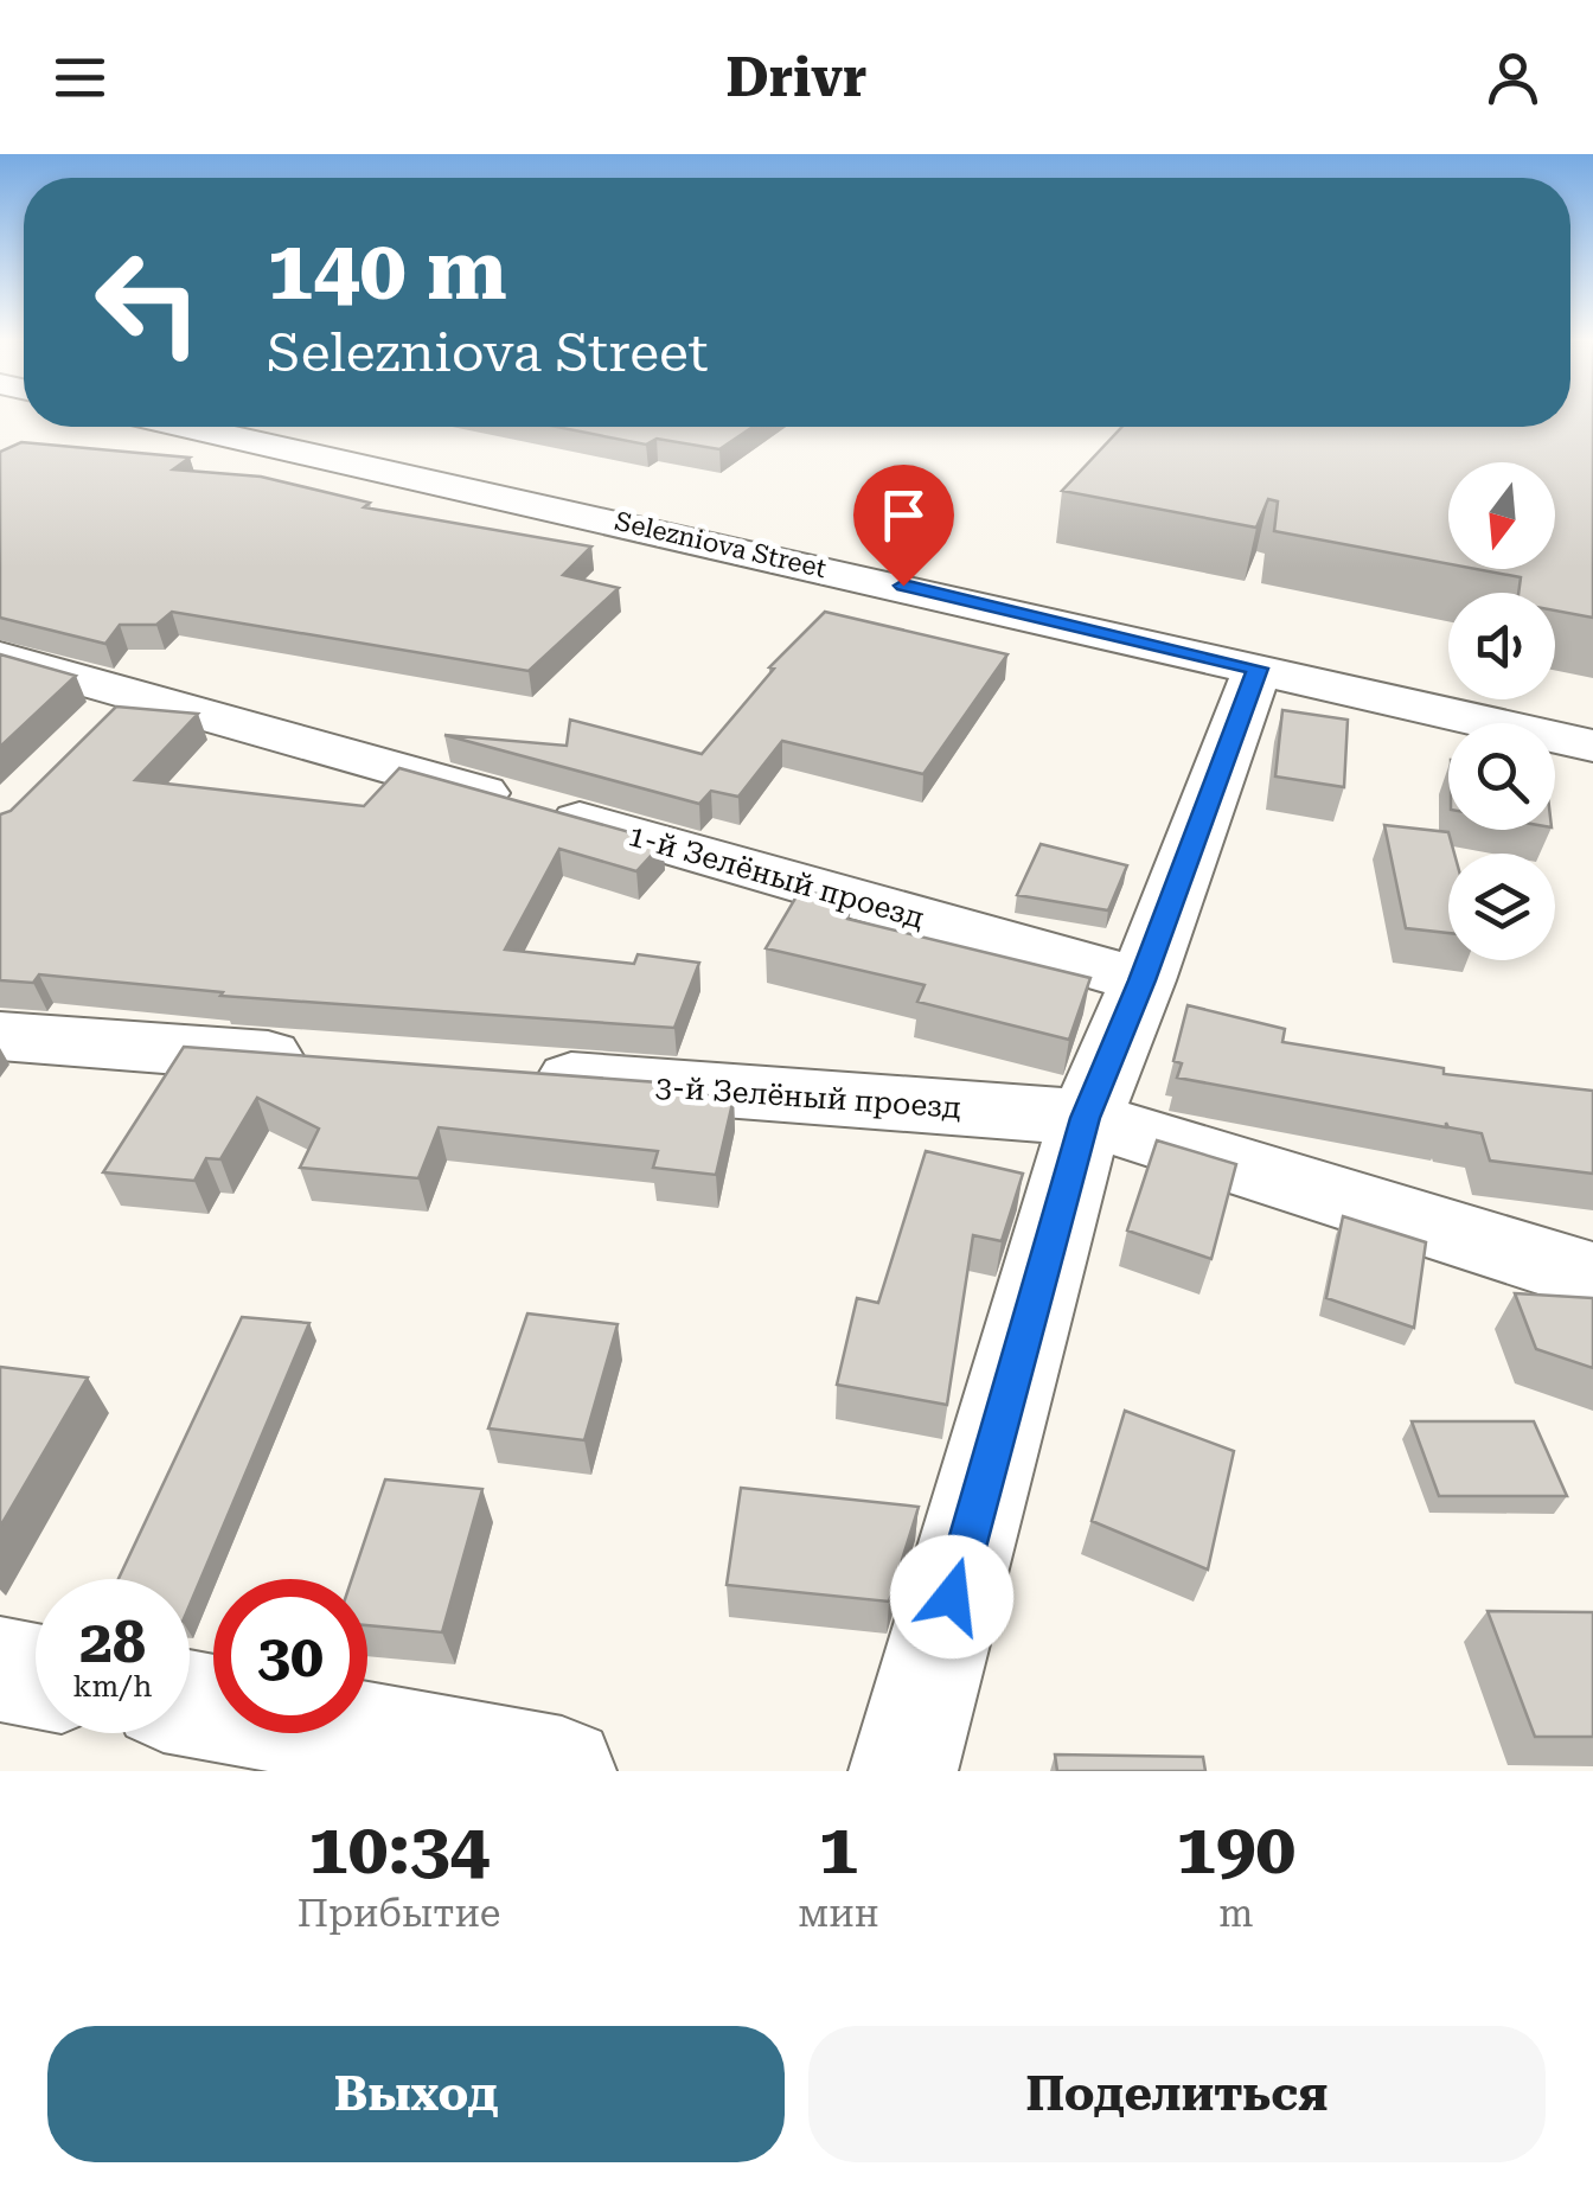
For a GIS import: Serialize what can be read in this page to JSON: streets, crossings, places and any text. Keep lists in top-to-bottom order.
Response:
{
  "streets": {
    "street": ["Selezniova Street", "1-й Зелёный проезд", "3-й Зелёный проезд"]
  },
  "north": "bottom",
  "page": {
    "header": "Drivr",
    "turn": ["140 m", "Selezniova Street"],
    "speed": "28 km/h",
    "limit": "30",
    "eta": [
      "10:34",
      "Прибытие",
      "1",
      "мин",
      "190",
      "m"
    ],
    "buttons": ["Выход", "Поделиться"]
  }
}
